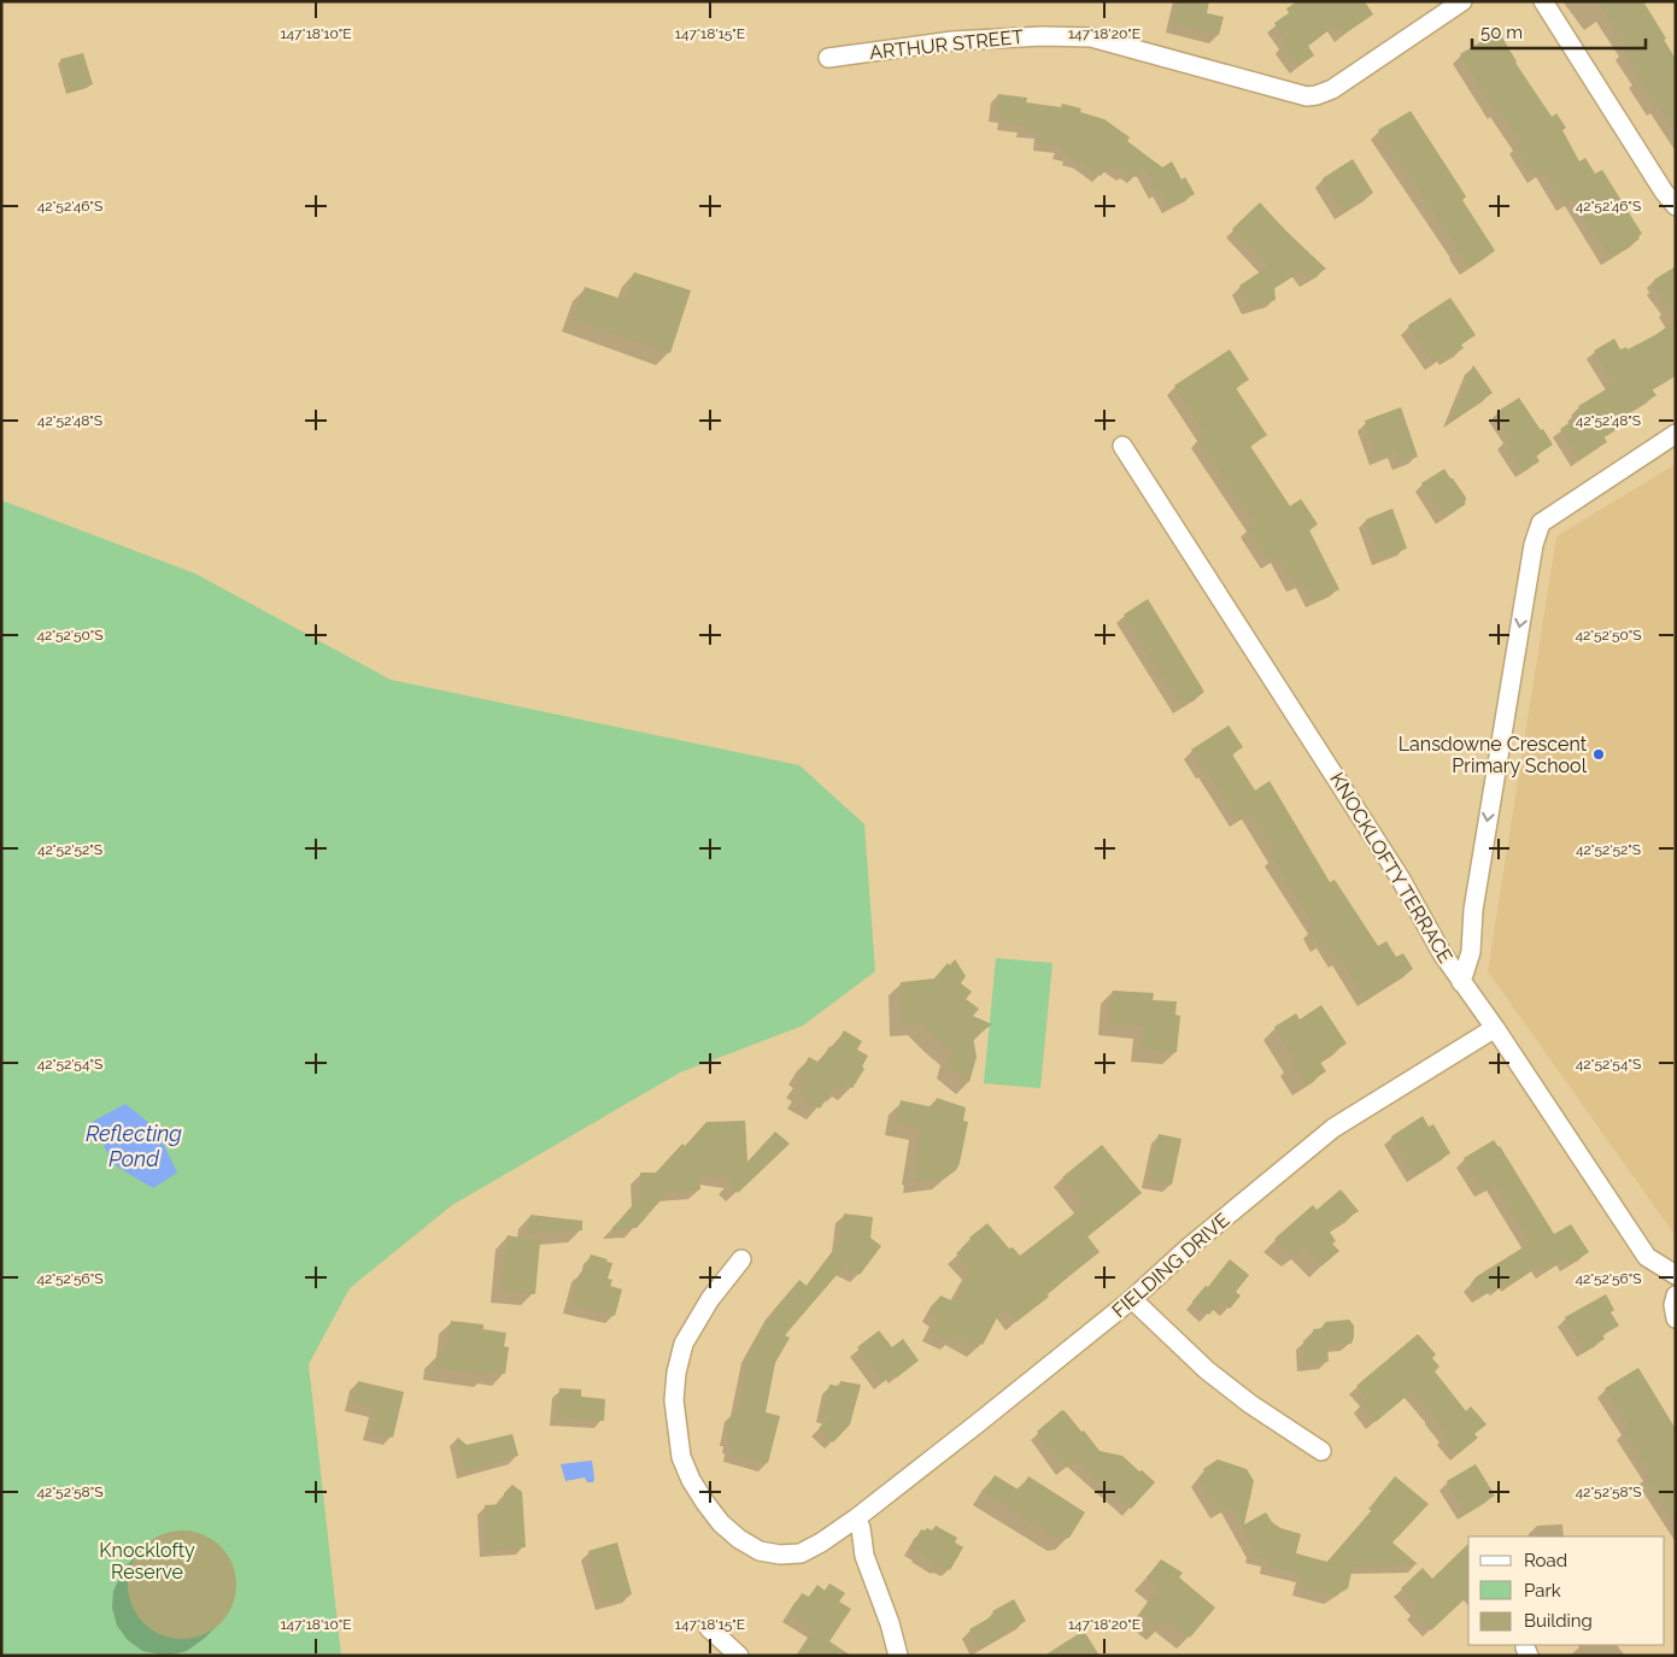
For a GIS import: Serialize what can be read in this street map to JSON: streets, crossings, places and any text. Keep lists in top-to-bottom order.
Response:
{
  "streets": {
    "street": ["ARTHUR STREET", "KNOCKLOFTY TERRACE", "FIELDING DRIVE"]
  },
  "crossings": [
    ["KNOCKLOFTY TERRACE", "FIELDING DRIVE"]
  ],
  "water": ["Reflecting Pond"],
  "parks": ["Knocklofty Reserve"],
  "places": ["Lansdowne Crescent Primary School"],
  "legend": ["Road", "Park", "Building"],
  "scale_bar": "50 m",
  "coordinates": [
    "147°18'10\"E",
    "147°18'15\"E",
    "147°18'20\"E",
    "42°52'46\"S",
    "42°52'48\"S",
    "42°52'50\"S",
    "42°52'52\"S",
    "42°52'54\"S",
    "42°52'56\"S",
    "42°52'58\"S"
  ]
}
